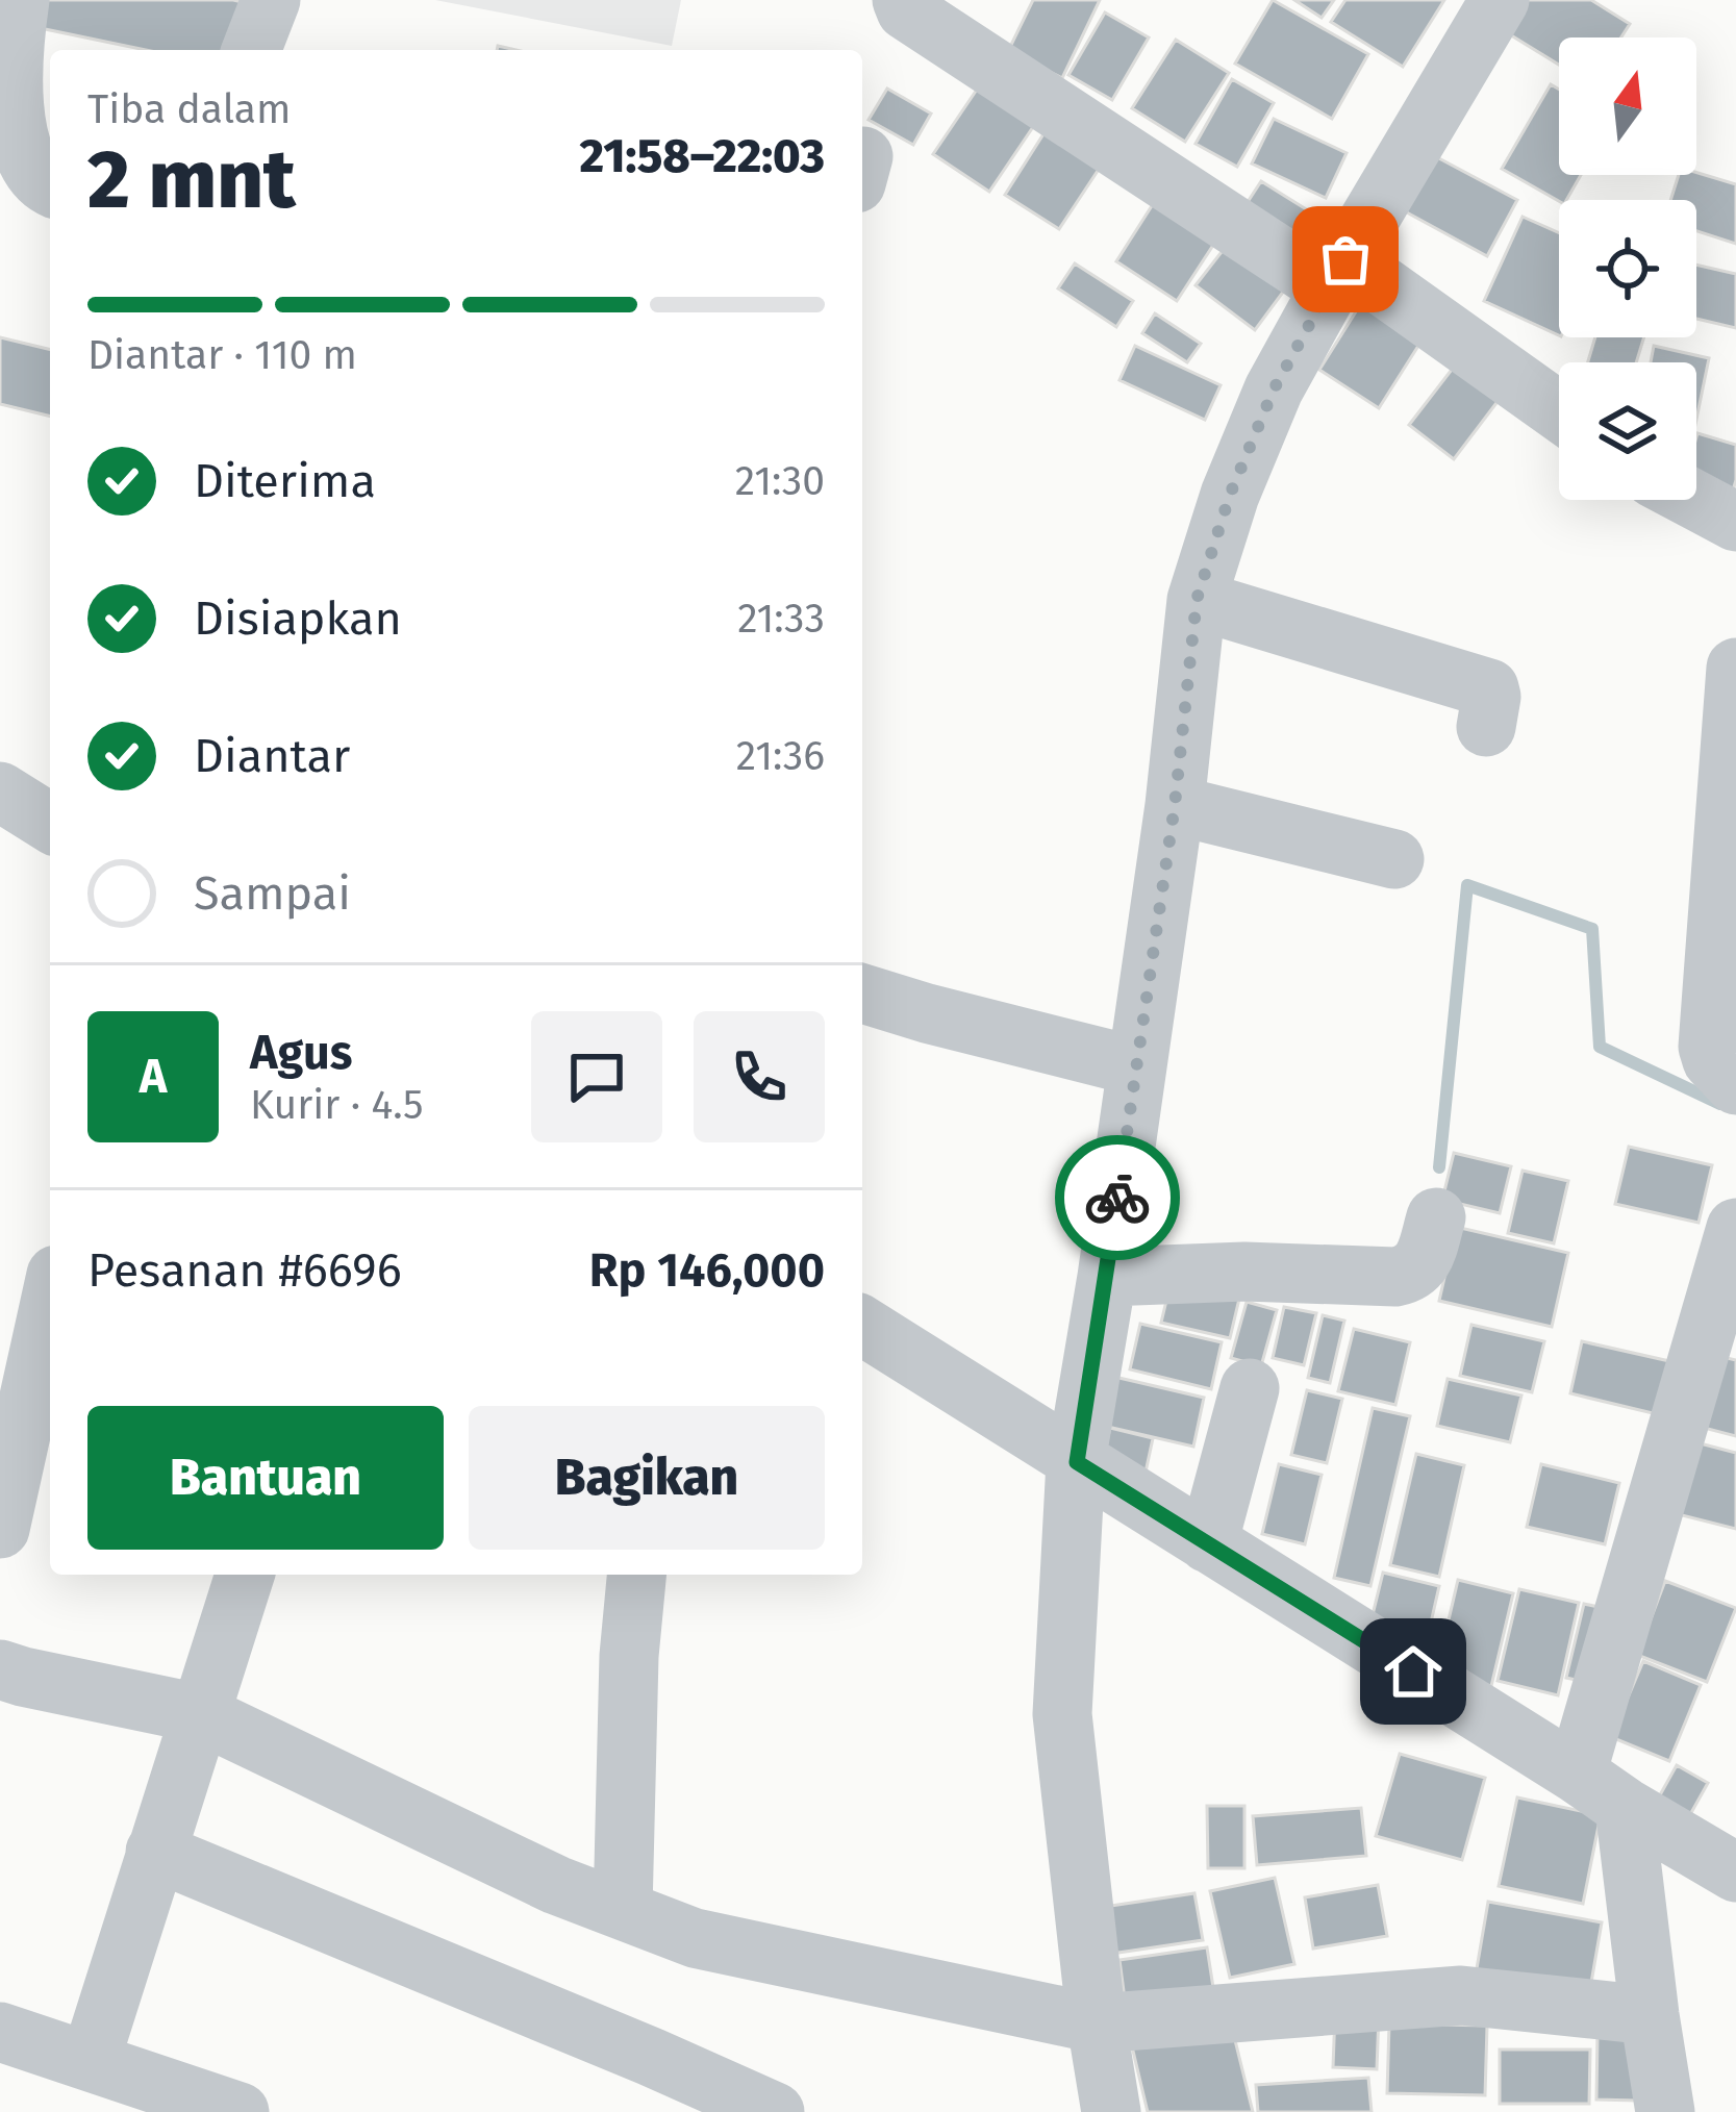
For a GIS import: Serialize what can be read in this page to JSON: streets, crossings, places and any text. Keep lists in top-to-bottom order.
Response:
{
  "north": "top",
  "page": {
    "heading": ["2 mnt", "Tiba dalam", "21:58–22:03"],
    "panel": [
      "Agus",
      "Kurir · 4.5",
      "Pesanan #6696",
      "Rp 146,000"
    ],
    "bar": "Diantar · 110 m",
    "list": [
      ["Diterima", "21:30"],
      ["Disiapkan", "21:33"],
      ["Diantar", "21:36"],
      "Sampai"
    ],
    "round": "A",
    "buttons": ["Bantuan", "Bagikan"]
  }
}
